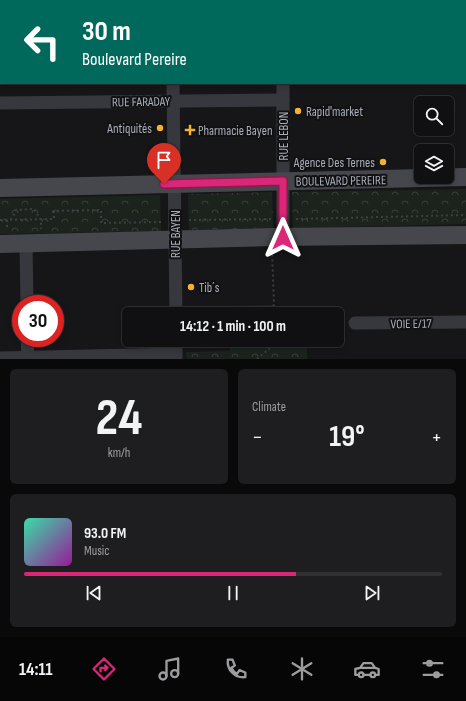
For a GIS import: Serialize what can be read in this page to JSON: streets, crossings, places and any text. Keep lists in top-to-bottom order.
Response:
{
  "streets": {
    "main road": ["BOULEVARD PEREIRE"],
    "street": [
      "RUE FARADAY",
      "RUE LEBON",
      "RUE BAYEN",
      "VOIE E/17"
    ]
  },
  "crossings": [
    ["RUE FARADAY", "RUE LEBON"],
    ["RUE FARADAY", "RUE BAYEN"],
    ["RUE LEBON", "BOULEVARD PEREIRE"],
    ["BOULEVARD PEREIRE", "RUE BAYEN"]
  ],
  "places": {
    "other": [
      "Rapid'market",
      "Antiquités",
      "Agence Des Ternes",
      "Tib´s"
    ],
    "health": ["Pharmacie Bayen"]
  },
  "page": {
    "turn": ["30 m", "Boulevard Pereire"],
    "limit": "30",
    "trip": "14:12 · 1 min · 100 m",
    "tile": [
      ["24", "km/h"],
      "Climate"
    ],
    "heat": ["−", "19°", "+"],
    "song": ["93.0 FM", "Music"],
    "tabs": "14:11"
  }
}
